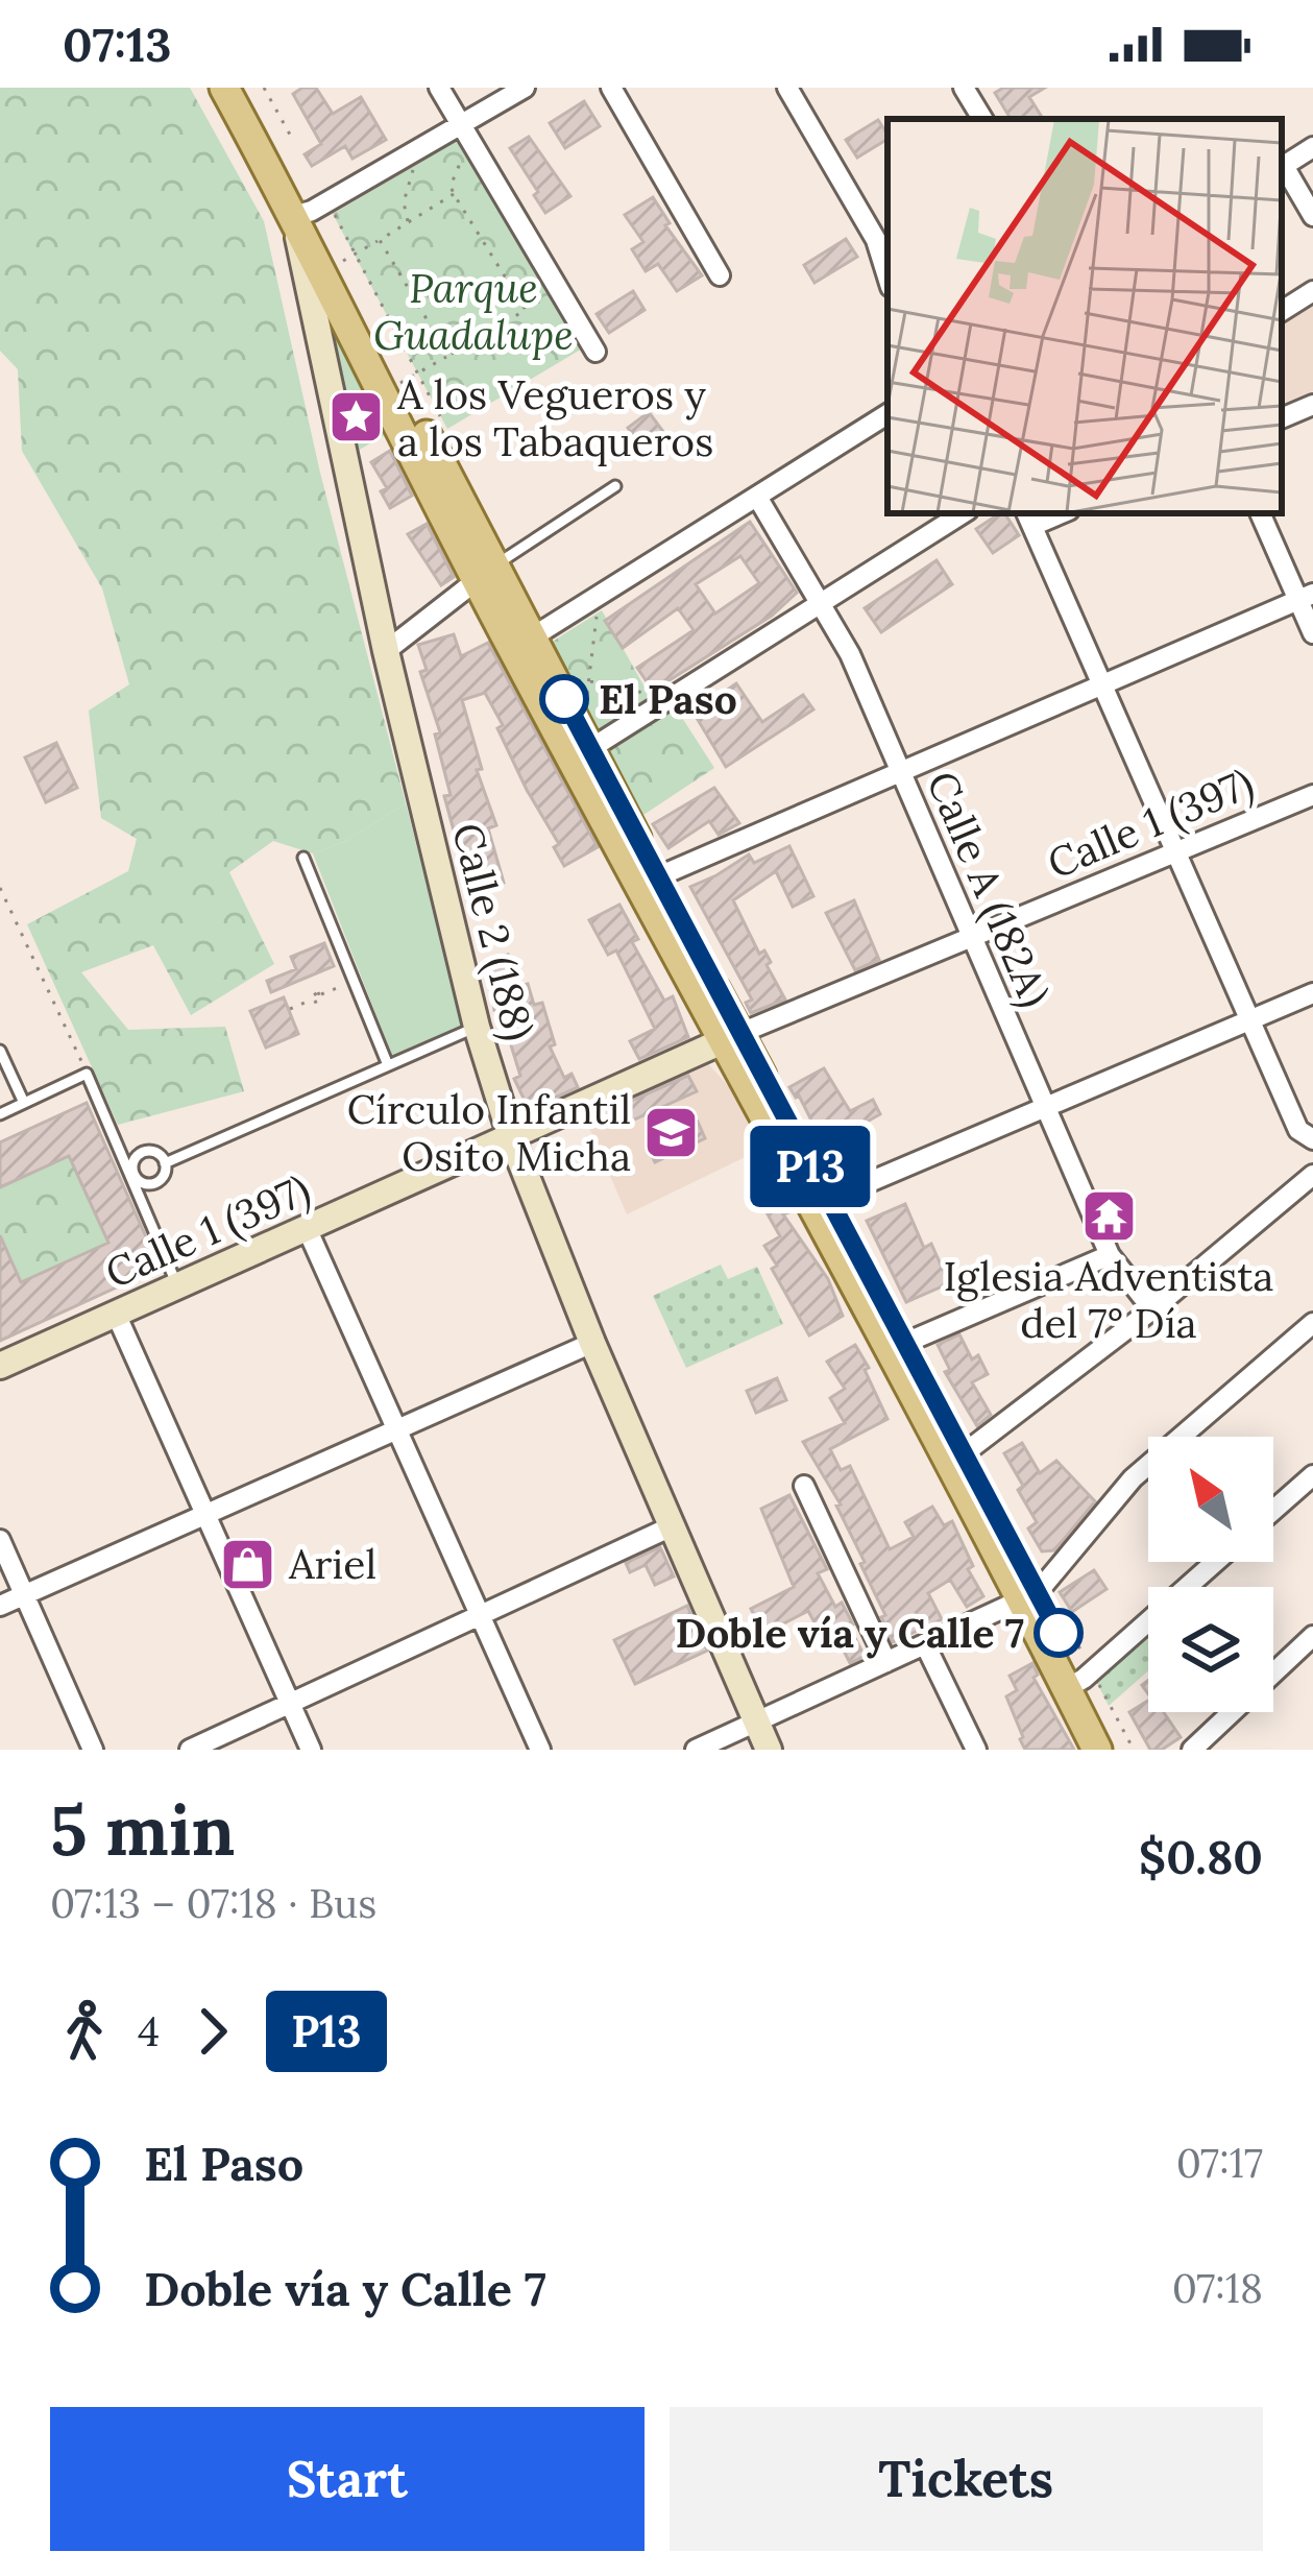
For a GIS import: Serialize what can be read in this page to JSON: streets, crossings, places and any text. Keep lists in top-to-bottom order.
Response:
{
  "streets": {
    "main road": ["Calle 1 (397)", "Calle 2 (188)"],
    "street": ["Calle A (182A)"]
  },
  "crossings": [
    ["Calle 1 (397)", "Calle A (182A)"],
    ["Calle 1 (397)", "Calle 2 (188)"]
  ],
  "parks": ["Parque Guadalupe"],
  "places": {
    "place": ["A los Vegueros y a los Tabaqueros"],
    "other": ["El Paso", "Doble vía y Calle 7"],
    "school or university": ["Círculo Infantil Osito Micha"],
    "temple": ["Iglesia Adventista del 7° Día"],
    "shop": ["Ariel"]
  },
  "lines": ["bus line P13"],
  "north": "top left",
  "page": {
    "status": "07:13",
    "on_map": "P13",
    "heading": ["5 min", "07:13 – 07:18 · Bus", "$0.80"],
    "legs": ["4", "P13"],
    "list": [
      {
        "name": "El Paso",
        "value": "07:17"
      },
      {
        "name": "Doble vía y Calle 7",
        "value": "07:18"
      }
    ],
    "buttons": ["Start", "Tickets"]
  }
}
